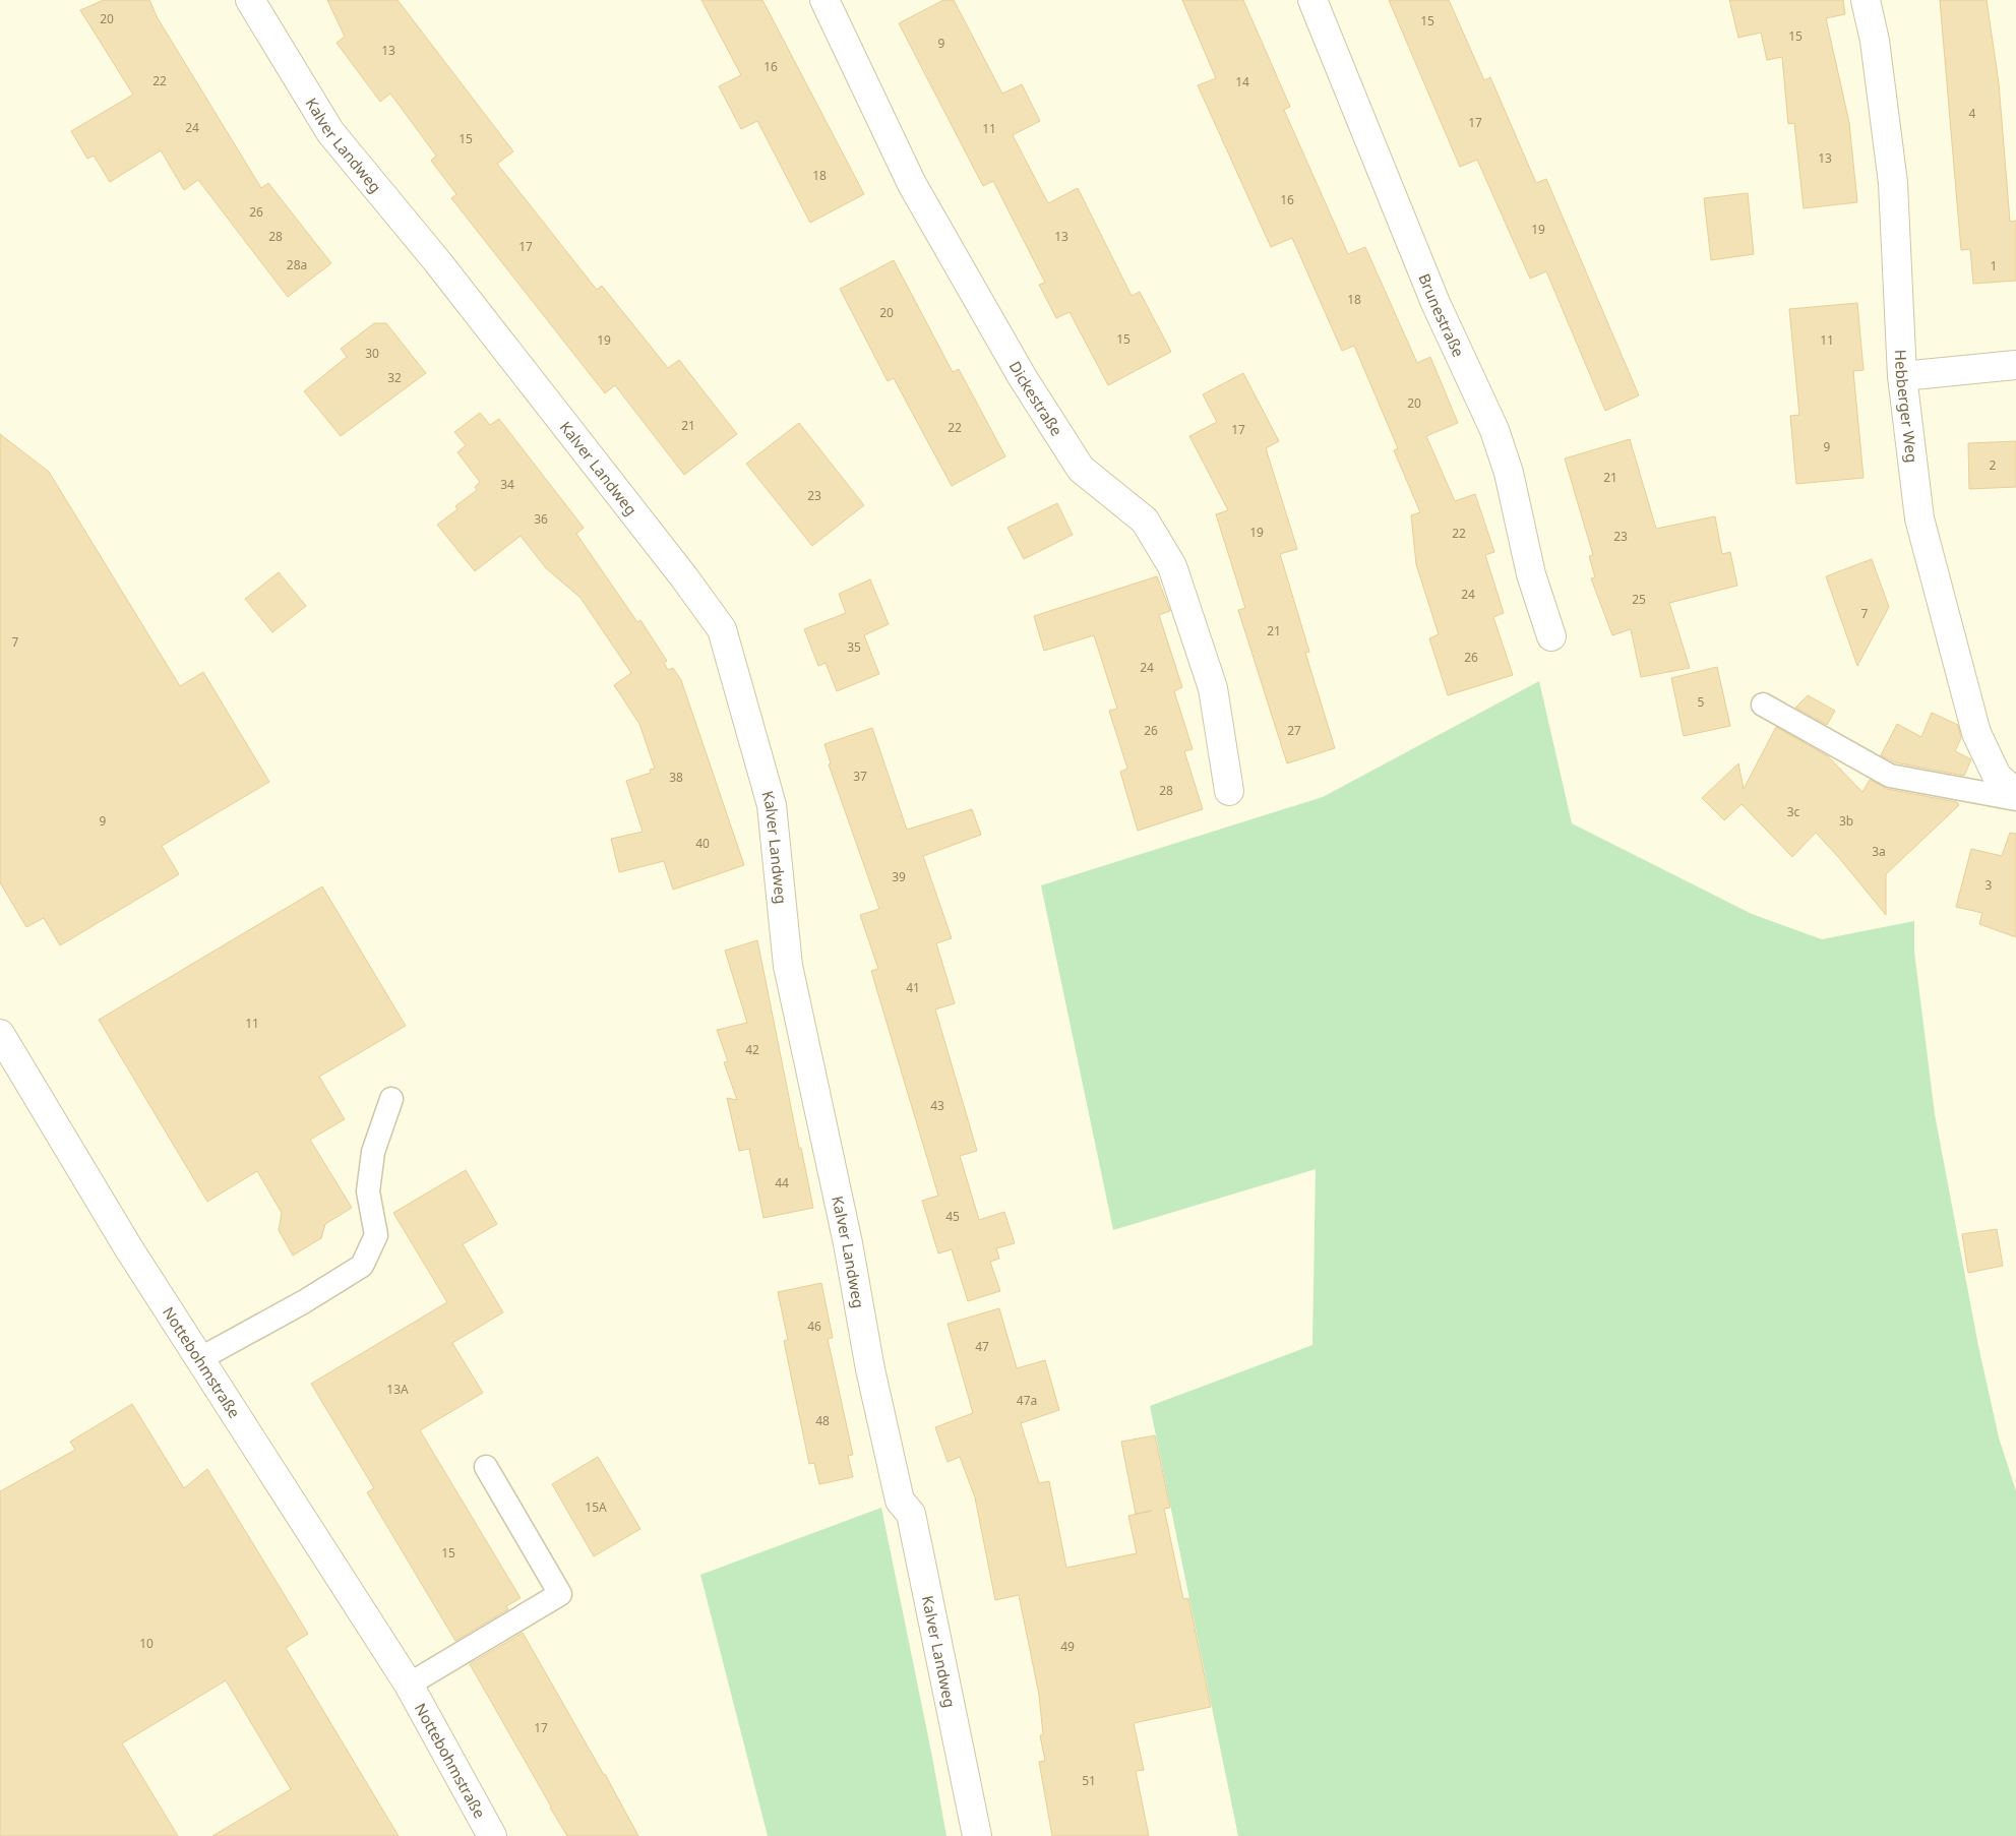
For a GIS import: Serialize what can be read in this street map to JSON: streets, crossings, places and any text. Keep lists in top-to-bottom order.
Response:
{
  "streets": {
    "street": [
      "Kalver Landweg",
      "Brunestraße",
      "Dickestraße",
      "Hebberger Weg",
      "Nottebohmstraße"
    ]
  },
  "house_numbers": [
    "20",
    "15",
    "15",
    "9",
    "13",
    "16",
    "22",
    "14",
    "4",
    "17",
    "24",
    "11",
    "15",
    "13",
    "18",
    "16",
    "26",
    "19",
    "28",
    "13",
    "17",
    "28a",
    "1",
    "18",
    "20",
    "15",
    "19",
    "11",
    "30",
    "32",
    "20",
    "21",
    "22",
    "17",
    "9",
    "2",
    "21",
    "34",
    "23",
    "36",
    "19",
    "22",
    "23",
    "24",
    "25",
    "7",
    "21",
    "7",
    "35",
    "26",
    "24",
    "5",
    "26",
    "27",
    "37",
    "38",
    "28",
    "3c",
    "9",
    "3b",
    "40",
    "3a",
    "39",
    "3",
    "41",
    "11",
    "42",
    "43",
    "44",
    "45",
    "46",
    "47",
    "13A",
    "47a",
    "48",
    "15A",
    "15",
    "10",
    "49",
    "17",
    "51"
  ]
}
